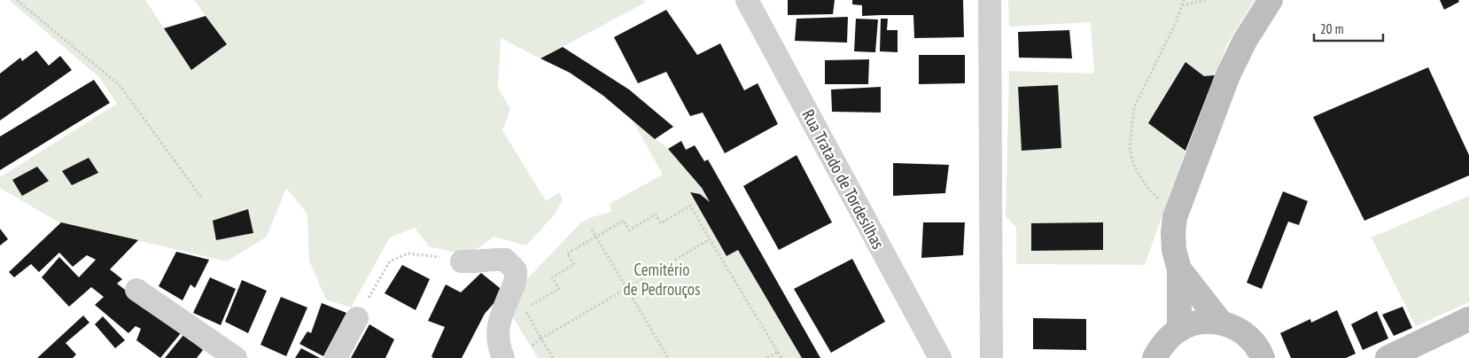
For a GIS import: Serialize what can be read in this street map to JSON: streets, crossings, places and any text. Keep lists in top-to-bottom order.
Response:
{
  "streets": {
    "street": ["Rua Tratado de Tordesilhas"]
  },
  "parks": ["Cemitério de Pedrouços"],
  "scale_bar": "20 m"
}
